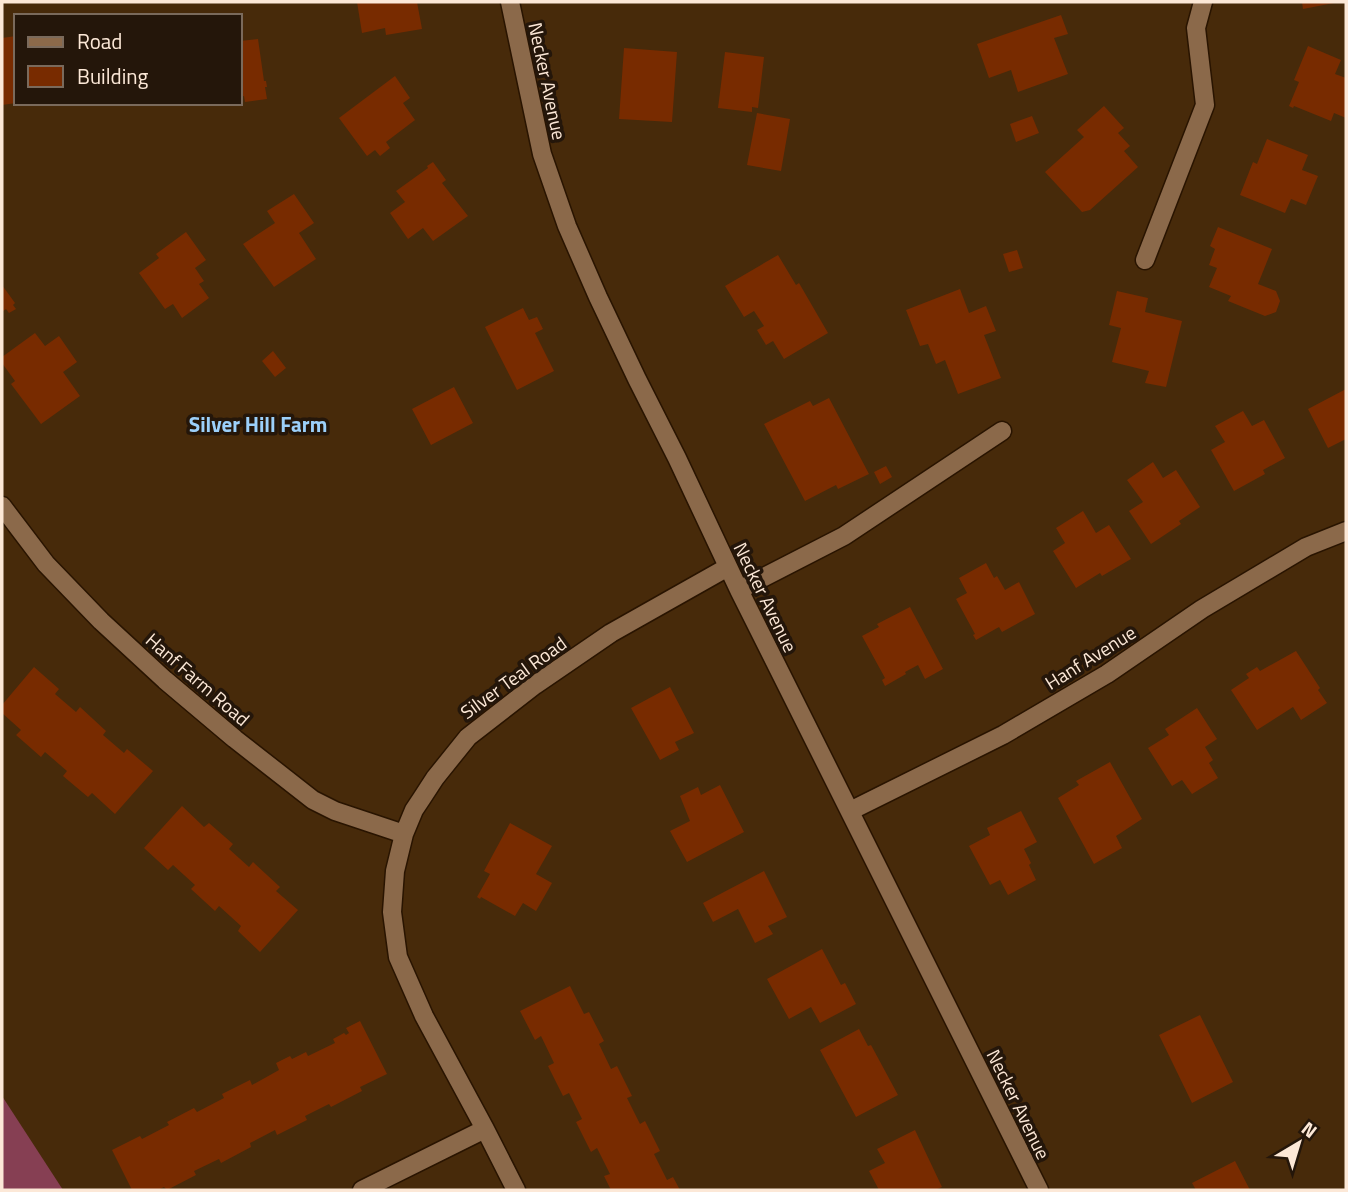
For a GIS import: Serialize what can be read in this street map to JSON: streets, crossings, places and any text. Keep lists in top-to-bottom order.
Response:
{
  "streets": {
    "street": [
      "Necker Avenue",
      "Hanf Avenue",
      "Silver Teal Road",
      "Hanf Farm Road"
    ]
  },
  "crossings": [
    ["Necker Avenue", "Hanf Avenue"],
    ["Necker Avenue", "Silver Teal Road"],
    ["Silver Teal Road", "Hanf Farm Road"]
  ],
  "districts": ["Silver Hill Farm"],
  "legend": ["Road", "Building"],
  "north": "top right"
}
